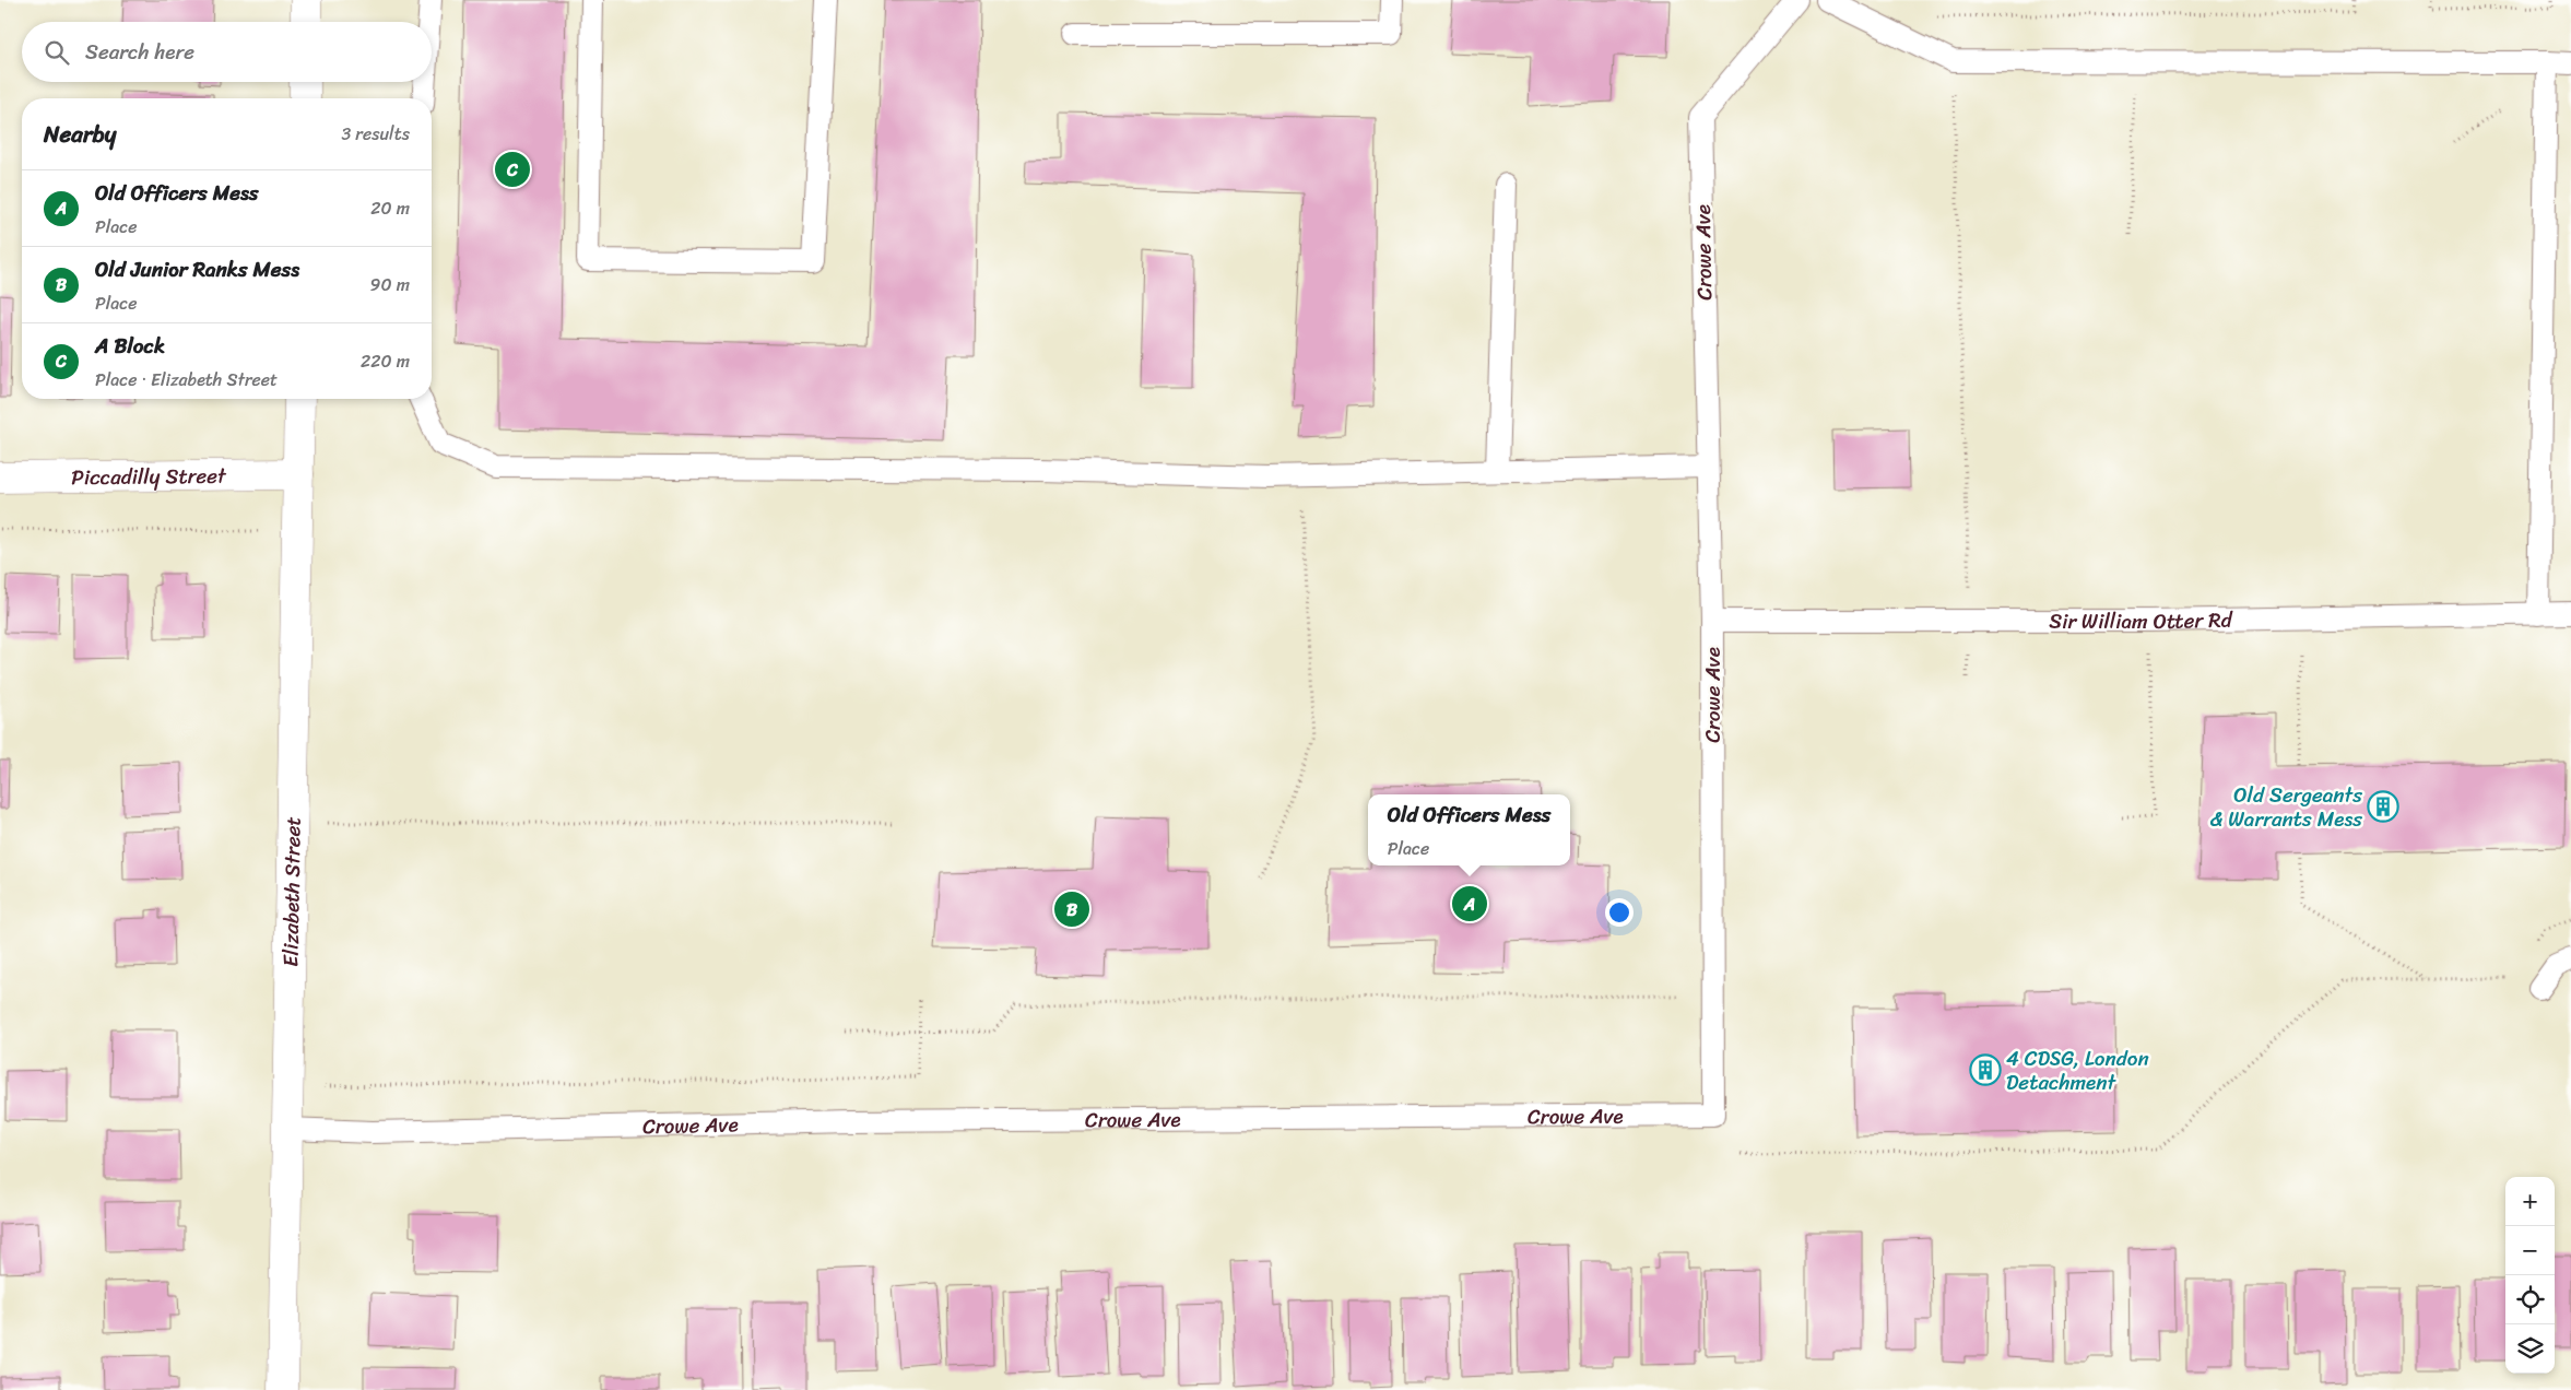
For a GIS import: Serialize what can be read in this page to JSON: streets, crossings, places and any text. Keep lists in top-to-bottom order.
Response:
{
  "streets": {
    "street": ["Piccadilly Street", "Elizabeth Street"],
    "lane": ["Crowe Ave", "Sir William Otter Rd"]
  },
  "crossings": [
    ["Crowe Ave", "Sir William Otter Rd"],
    ["Crowe Ave", "Elizabeth Street"],
    ["Piccadilly Street", "Elizabeth Street"]
  ],
  "places": {
    "building": ["Old Sergeants & Warrants Mess", "4 CDSG, London Detachment"]
  },
  "page": {
    "search": "Search here",
    "heading": ["Nearby", "3 results"],
    "pins": ["C", "A", "B"],
    "list": [
      {
        "mark": "A",
        "name": "Old Officers Mess",
        "note": "Place",
        "value": "20 m"
      },
      {
        "mark": "B",
        "name": "Old Junior Ranks Mess",
        "note": "Place",
        "value": "90 m"
      },
      {
        "mark": "C",
        "name": "A Block",
        "note": "Place · Elizabeth Street",
        "value": "220 m"
      }
    ],
    "popup": ["Old Officers Mess", "Place"],
    "map_buttons": ["+", "−"]
  }
}
